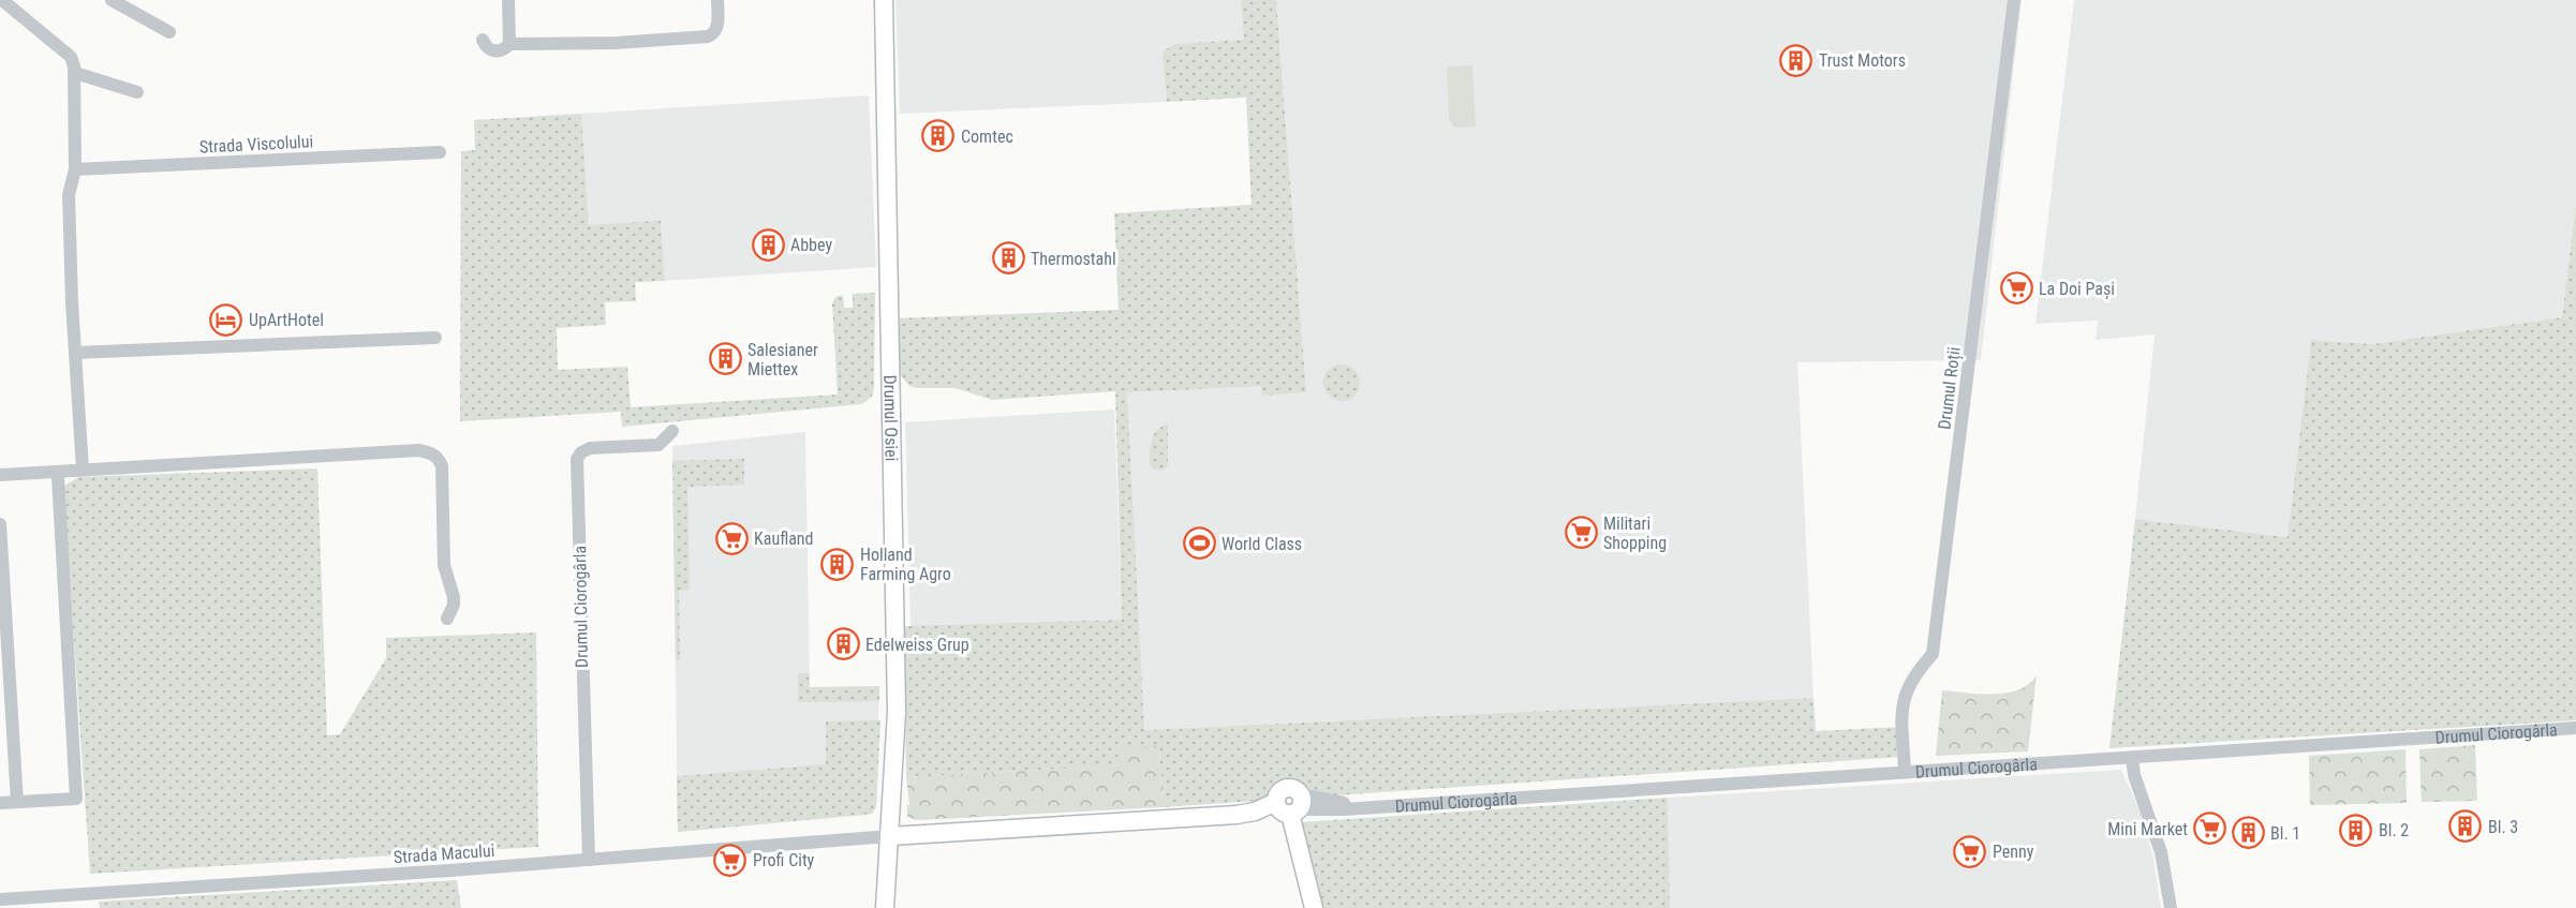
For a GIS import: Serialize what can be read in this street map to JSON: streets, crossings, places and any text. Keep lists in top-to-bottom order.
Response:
{
  "streets": {
    "street": [
      "Strada Viscolului",
      "Drumul Roții",
      "Drumul Osiei",
      "Drumul Ciorogârla",
      "Strada Macului"
    ]
  },
  "crossings": [
    ["Drumul Roții", "Drumul Ciorogârla"],
    ["Drumul Osiei", "Strada Macului"],
    ["Drumul Ciorogârla", "Strada Macului"]
  ],
  "places": {
    "building": [
      "Trust Motors",
      "Comtec",
      "Abbey",
      "Thermostahl",
      "Salesianer Miettex",
      "Holland Farming Agro",
      "Edelweiss Grup",
      "Bl. 3",
      "Bl. 2",
      "Bl. 1"
    ],
    "supermarket": [
      "La Doi Pași",
      "Militari Shopping",
      "Kaufland",
      "Mini Market",
      "Penny",
      "Profi City"
    ],
    "hotel": ["UpArtHotel"],
    "sports": ["World Class"]
  }
}
